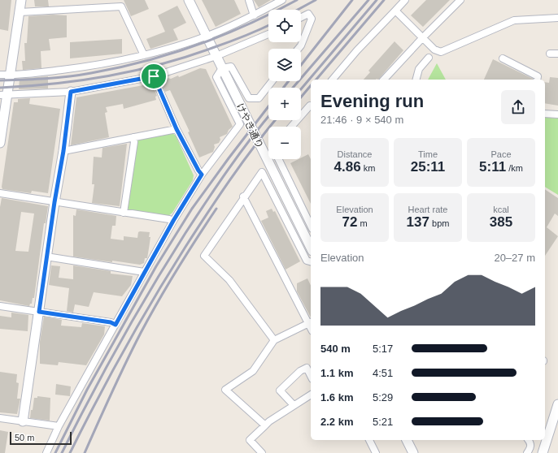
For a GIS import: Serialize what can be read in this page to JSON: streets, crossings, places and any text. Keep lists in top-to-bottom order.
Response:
{
  "streets": {
    "street": ["けやき通り"]
  },
  "scale_bar": "50 m",
  "page": {
    "map_buttons": ["+", "−"],
    "heading": ["Evening run", "21:46 · 9 × 540 m"],
    "stats": [
      ["Distance", "4.86 km"],
      ["Time", "25:11"],
      ["Pace", "5:11 /km"],
      ["Elevation", "72 m"],
      ["Heart rate", "137 bpm"],
      ["kcal", "385"]
    ],
    "chart": ["Elevation", "20–27 m"],
    "list": [
      {
        "name": "540 m",
        "note": "5:17"
      },
      {
        "name": "1.1 km",
        "note": "4:51"
      },
      {
        "name": "1.6 km",
        "note": "5:29"
      },
      {
        "name": "2.2 km",
        "note": "5:21"
      }
    ],
    "scale": "50 m"
  }
}
